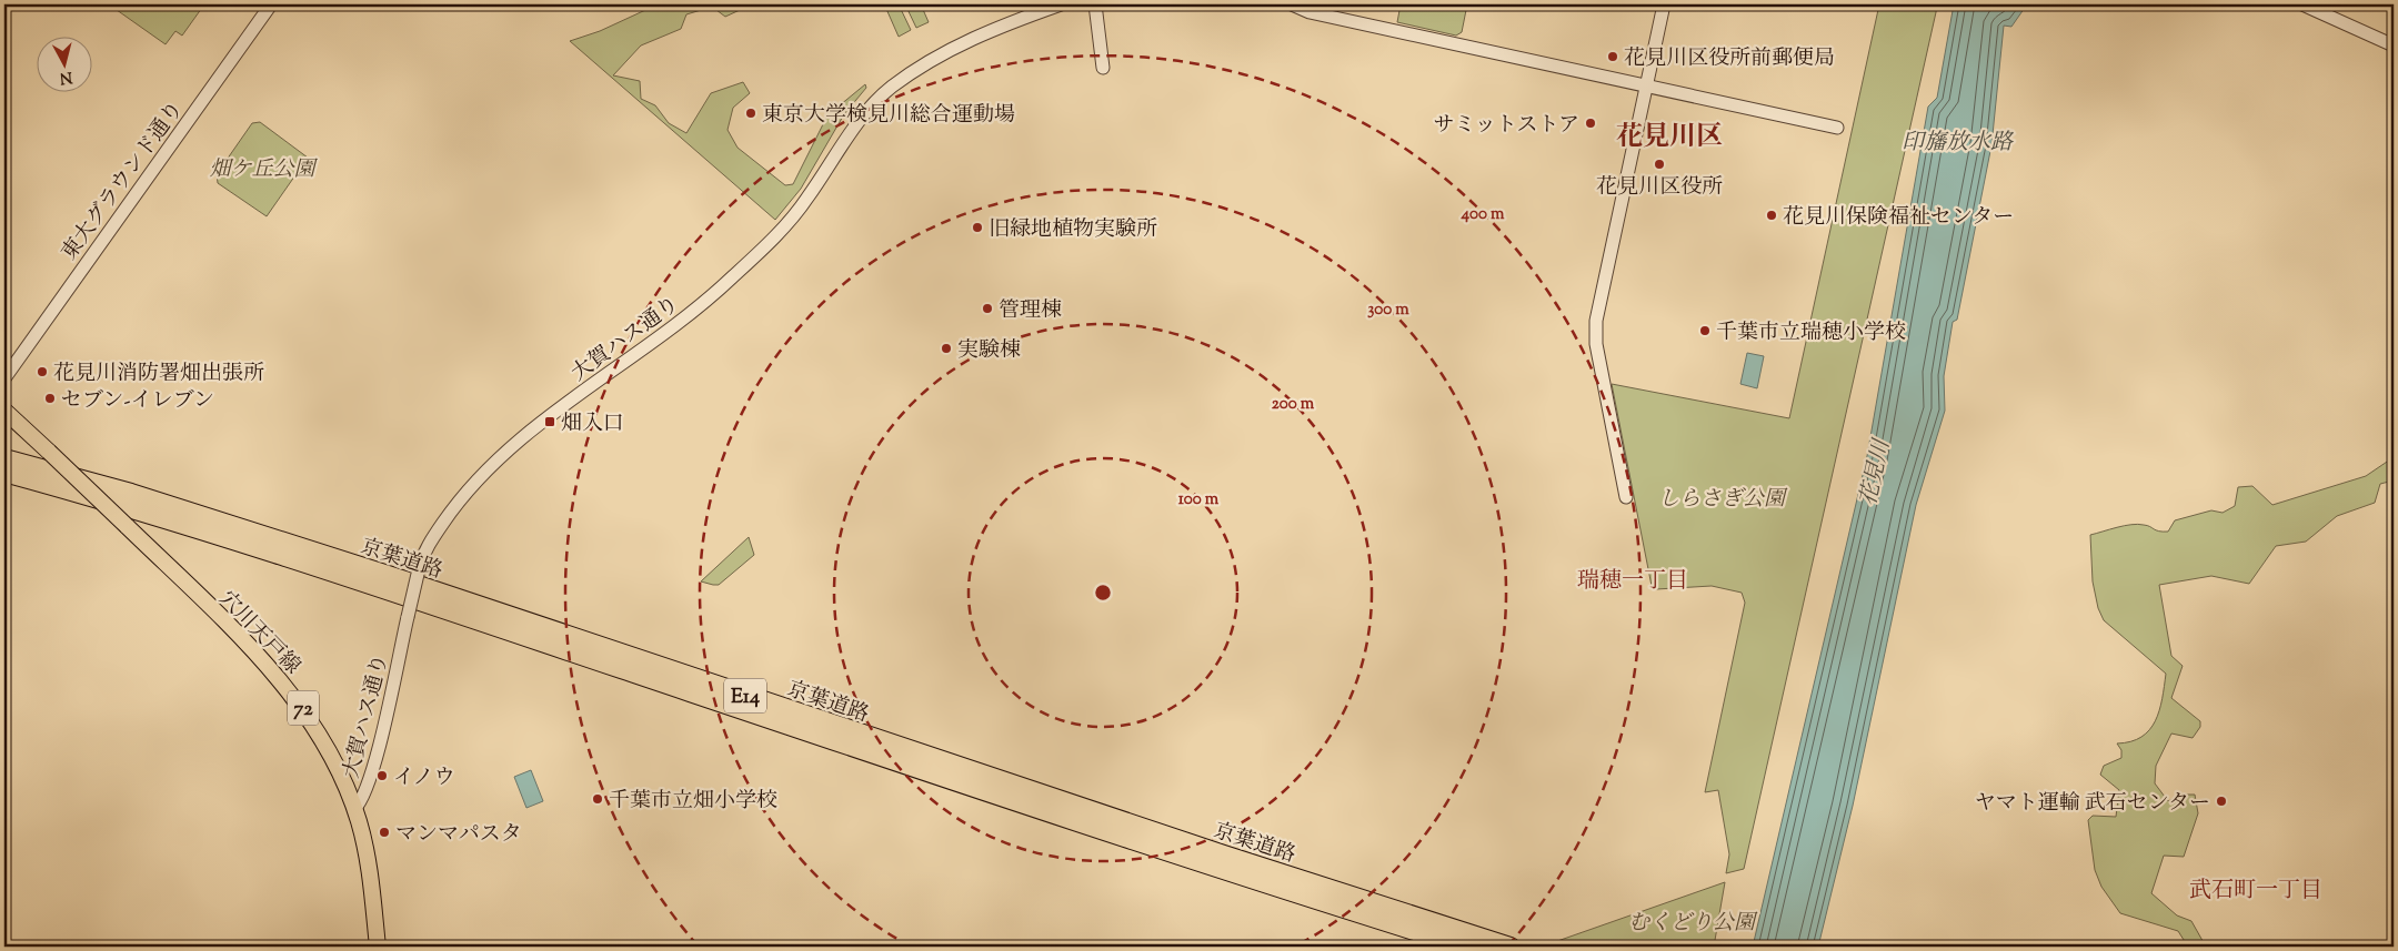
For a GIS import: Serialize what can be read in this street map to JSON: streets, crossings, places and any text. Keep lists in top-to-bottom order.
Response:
{
  "streets": {
    "highway": ["京葉道路", "E14"],
    "main road": ["穴川天戸線", "72"],
    "street": ["東大グラウンド通り", "大賀ハス通り"]
  },
  "crossings": [
    ["大賀ハス通り", "穴川天戸線"]
  ],
  "districts": ["花見川区", "瑞穂一丁目", "武石町一丁目"],
  "water": ["印旛放水路", "花見川"],
  "parks": ["畑ケ丘公園", "しらさぎ公園", "むくどり公園"],
  "places": {
    "other": [
      "花見川区役所前郵便局",
      "東京大学検見川総合運動場",
      "サミットストア",
      "花見川区役所",
      "花見川保険福祉センター",
      "旧緑地植物実験所",
      "管理棟",
      "千葉市立瑞穂小学校",
      "実験棟",
      "花見川消防署畑出張所",
      "セブン-イレブン",
      "イノウ",
      "千葉市立畑小学校",
      "ヤマト運輸 武石センター",
      "マンマパスタ"
    ],
    "transit": ["畑入口"]
  },
  "north": "bottom",
  "rings": [
    "400 m",
    "300 m",
    "200 m",
    "100 m"
  ]
}
